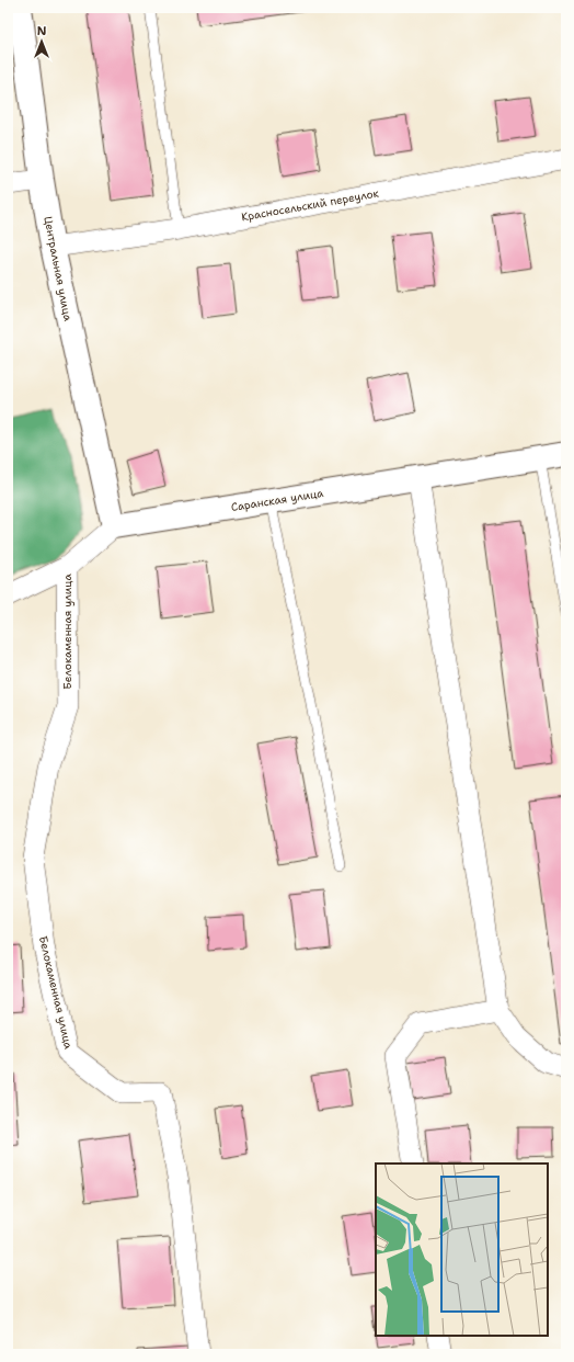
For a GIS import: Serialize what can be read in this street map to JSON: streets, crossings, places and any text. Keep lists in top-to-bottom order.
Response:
{
  "streets": {
    "street": [
      "Красносельский переулок",
      "Центральная улица",
      "Саранская улица",
      "Белокаменная улица"
    ]
  },
  "crossings": [
    ["Красносельский переулок", "Центральная улица"],
    ["Центральная улица", "Саранская улица"]
  ],
  "north": "top"
}
